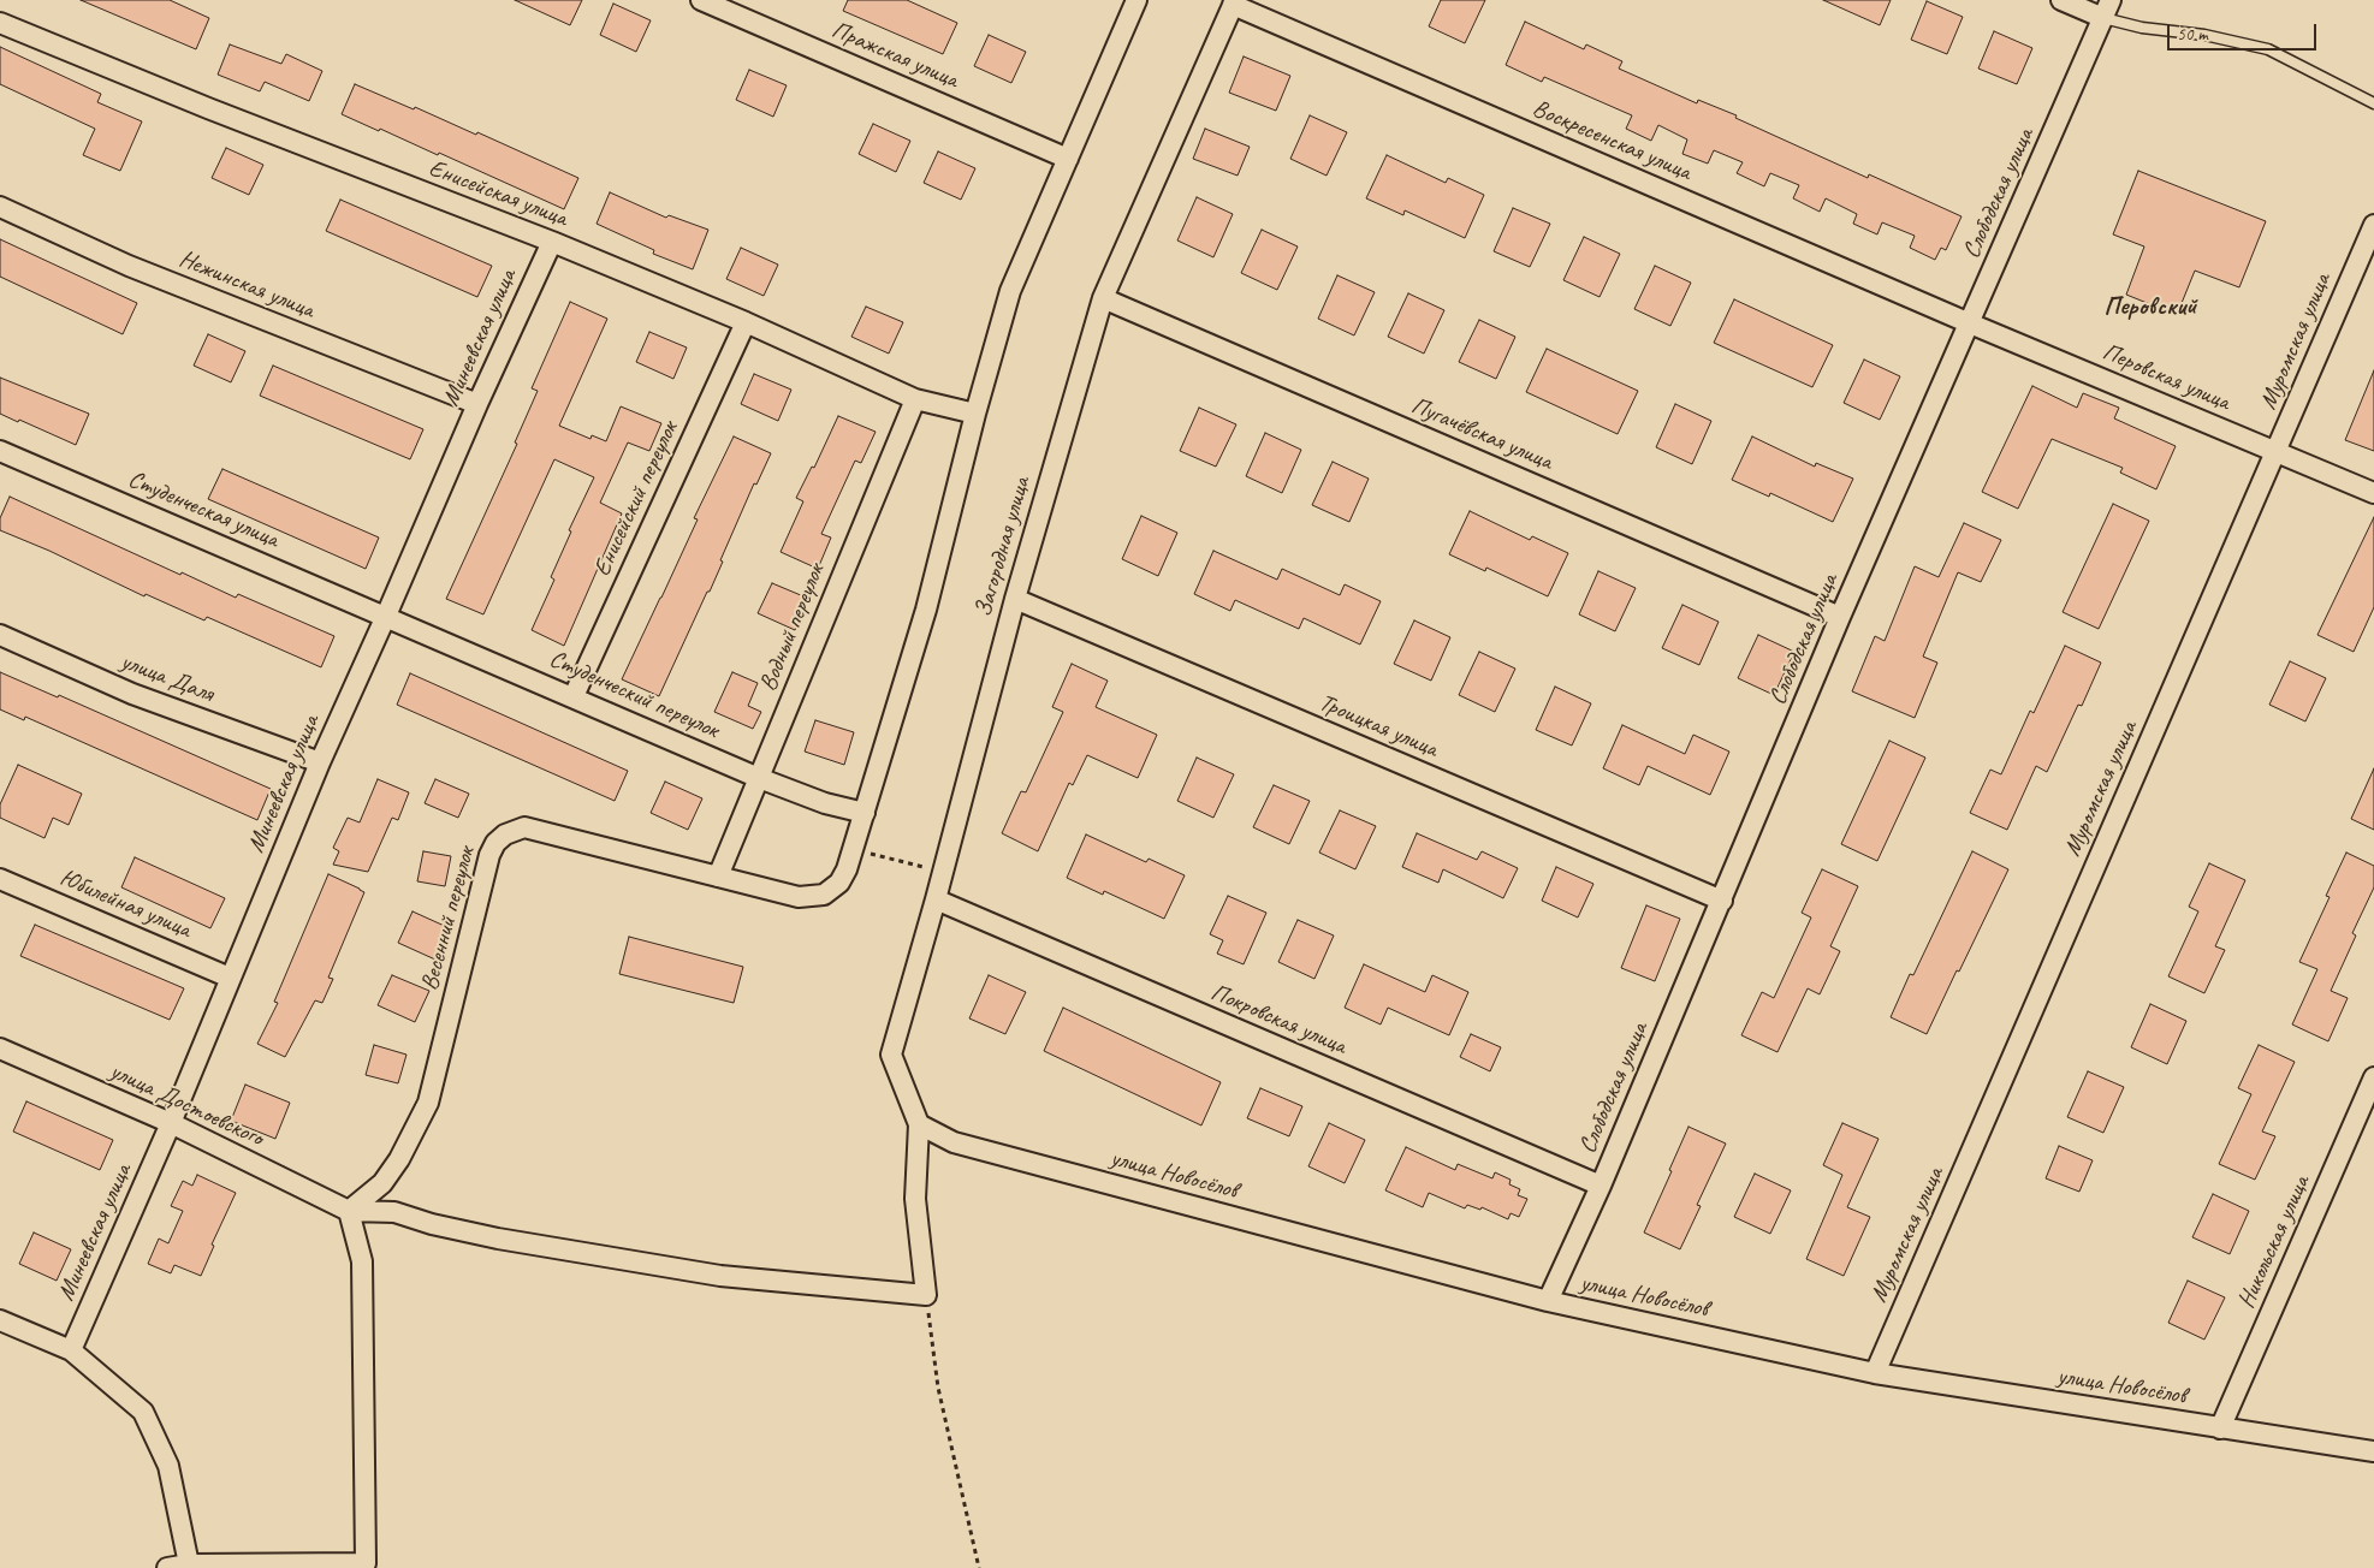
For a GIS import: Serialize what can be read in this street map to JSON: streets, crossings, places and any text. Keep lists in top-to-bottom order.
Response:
{
  "streets": {
    "street": [
      "Пражская улица",
      "Воскресенская улица",
      "Енисейская улица",
      "Слободская улица",
      "Нежинская улица",
      "Минеевская улица",
      "Муромская улица",
      "Перовская улица",
      "Пугачёвская улица",
      "Енисейский переулок",
      "Студенческая улица",
      "Загородная улица",
      "Водный переулок",
      "улица Даля",
      "Студенческий переулок",
      "Троицкая улица",
      "Юбилейная улица",
      "Весенний переулок",
      "Покровская улица",
      "улица Достоевского",
      "улица Новосёлов",
      "Никольская улица"
    ]
  },
  "crossings": [
    ["Воскресенская улица", "Слободская улица"],
    ["Воскресенская улица", "Перовская улица"],
    ["Воскресенская улица", "Загородная улица"],
    ["Енисейская улица", "Минеевская улица"],
    ["Енисейская улица", "Енисейский переулок"],
    ["Енисейская улица", "Водный переулок"],
    ["Слободская улица", "Перовская улица"],
    ["Слободская улица", "Пугачёвская улица"],
    ["Слободская улица", "Троицкая улица"],
    ["Слободская улица", "Покровская улица"],
    ["Слободская улица", "улица Новосёлов"],
    ["Нежинская улица", "Минеевская улица"],
    ["Минеевская улица", "Студенческая улица"],
    ["Минеевская улица", "улица Даля"],
    ["Минеевская улица", "Студенческий переулок"],
    ["Минеевская улица", "Юбилейная улица"],
    ["Минеевская улица", "улица Достоевского"],
    ["Муромская улица", "Перовская улица"],
    ["Муромская улица", "улица Новосёлов"],
    ["Пугачёвская улица", "Загородная улица"],
    ["Енисейский переулок", "Студенческий переулок"],
    ["Студенческая улица", "Студенческий переулок"],
    ["Загородная улица", "Троицкая улица"],
    ["Загородная улица", "Покровская улица"],
    ["Загородная улица", "улица Новосёлов"],
    ["Водный переулок", "Студенческий переулок"],
    ["Водный переулок", "Весенний переулок"],
    ["Весенний переулок", "улица Достоевского"],
    ["улица Новосёлов", "Никольская улица"]
  ],
  "districts": ["Перовский"],
  "scale_bar": "50 m"
}
